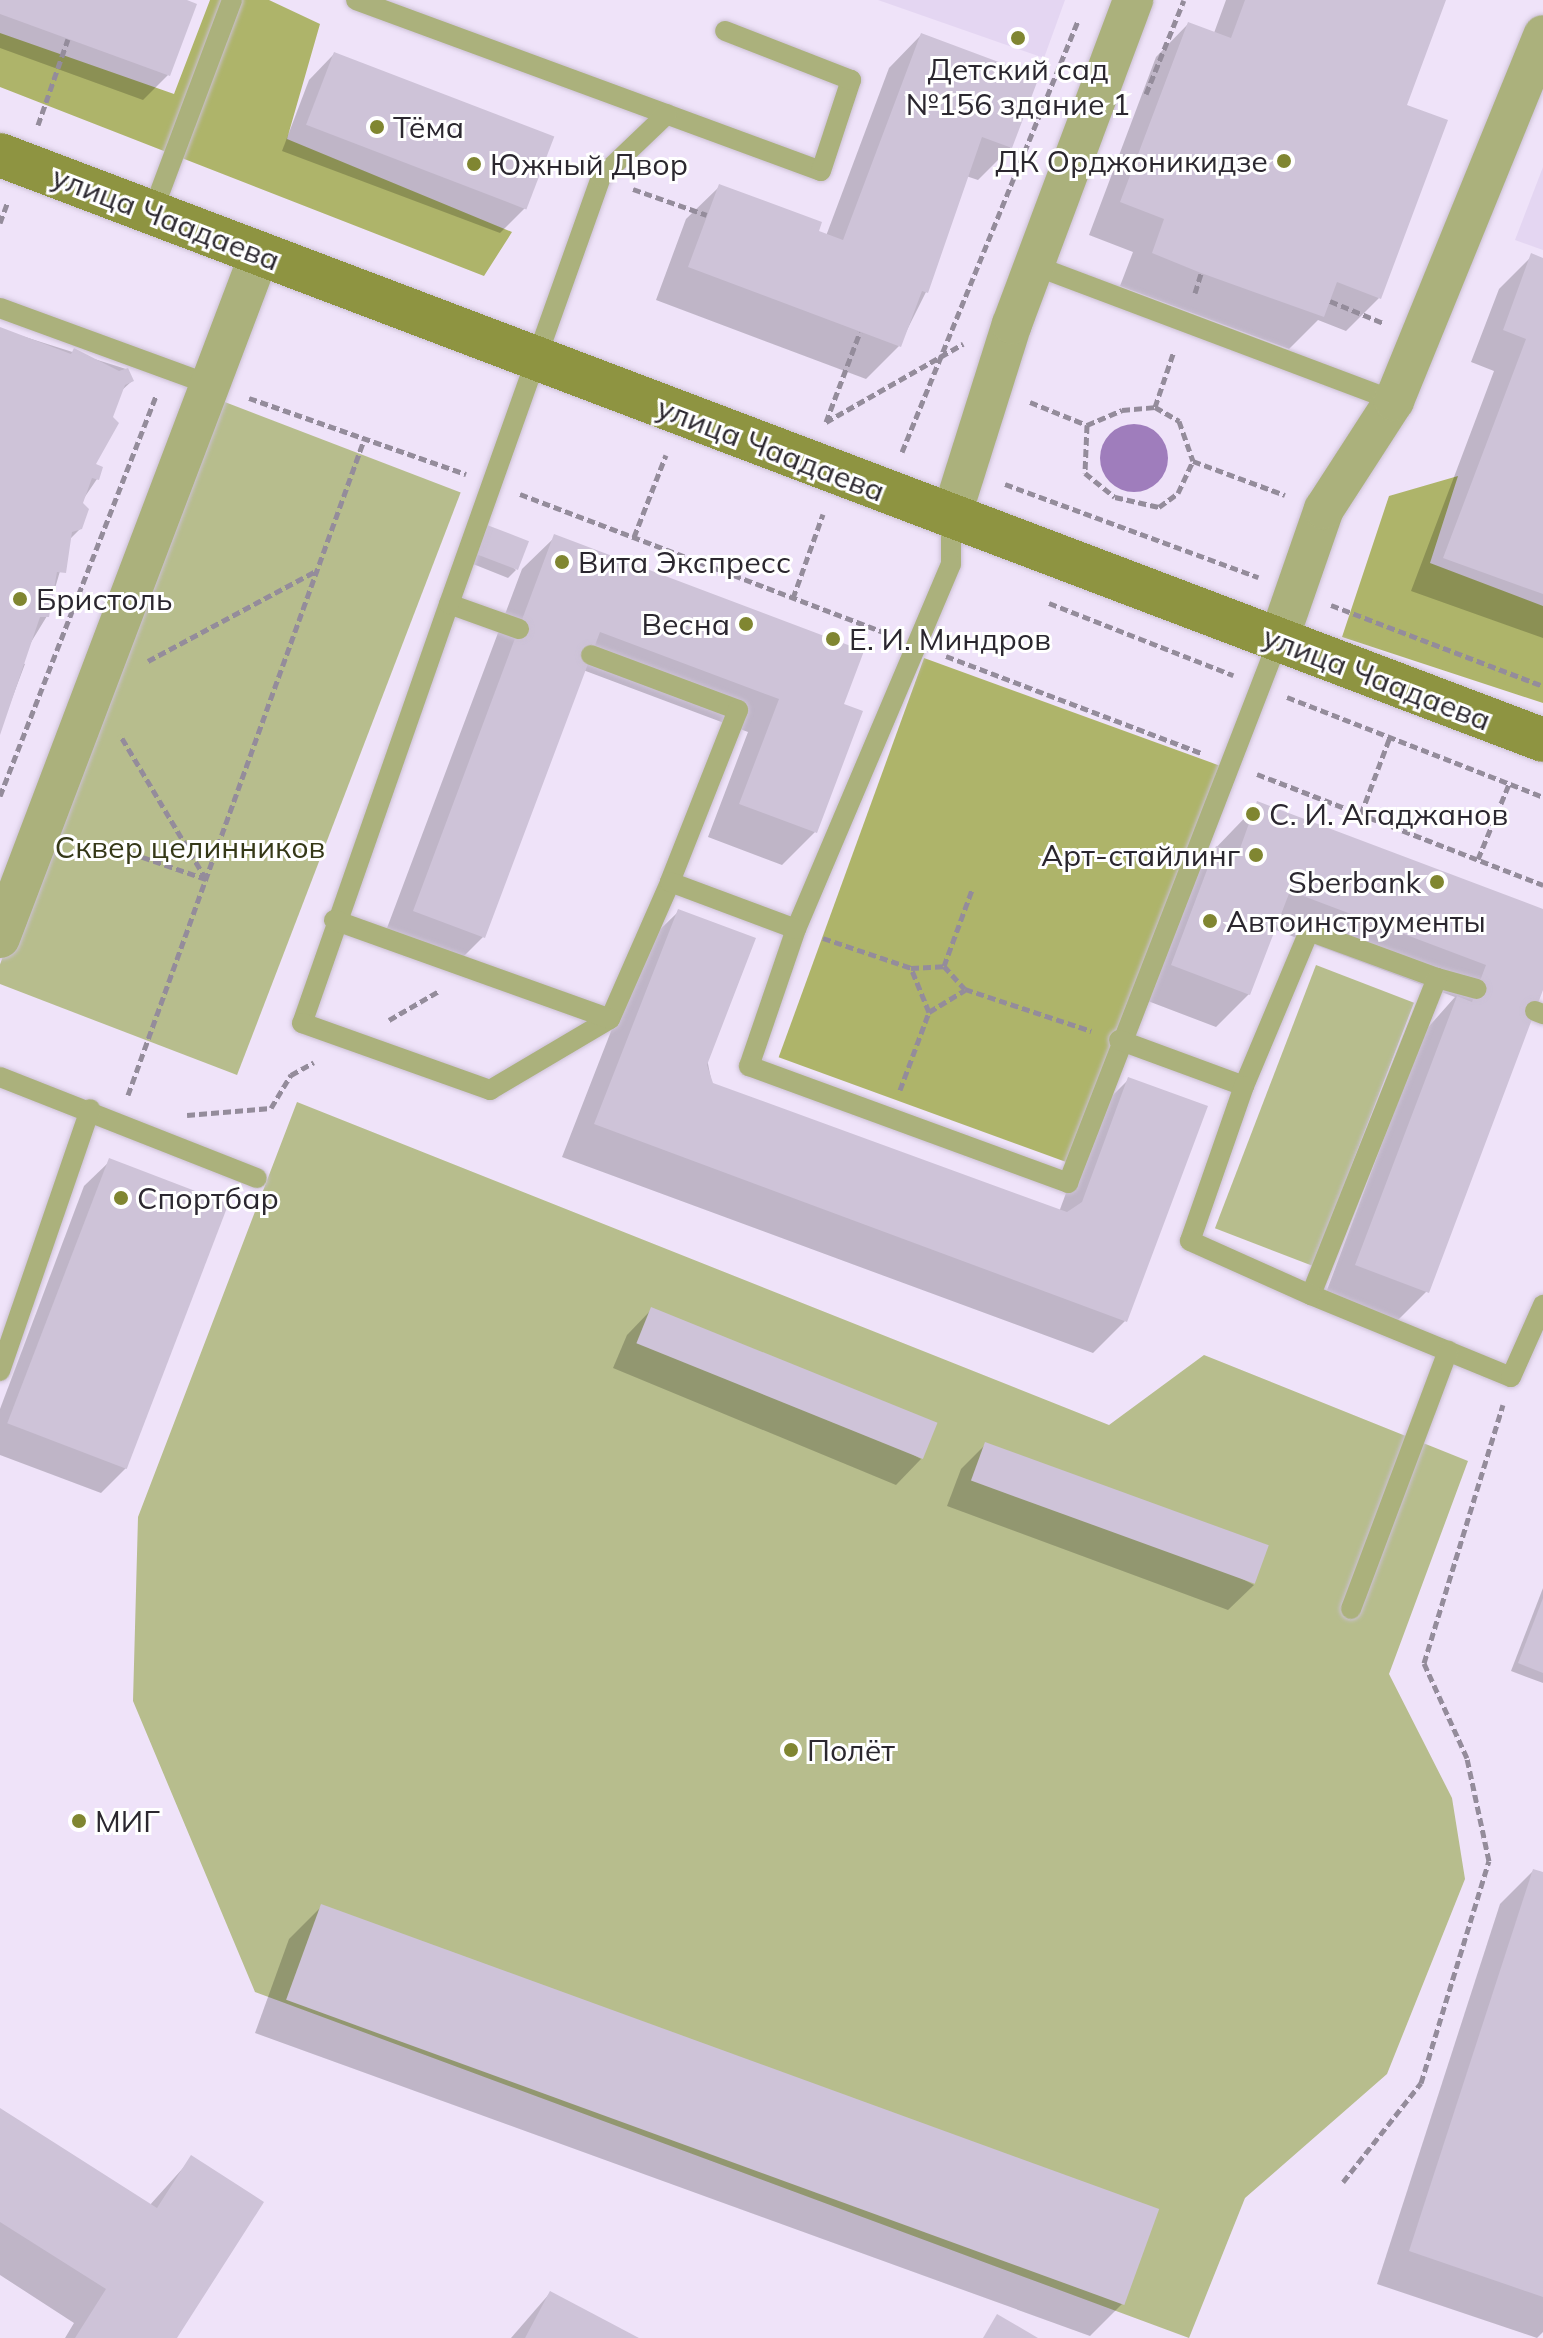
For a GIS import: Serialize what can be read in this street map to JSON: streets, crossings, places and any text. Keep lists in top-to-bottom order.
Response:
{
  "streets": {
    "street": ["улица Чаадаева"]
  },
  "parks": ["Сквер целинников"],
  "places": [
    "Детский сад №156 здание 1",
    "Тёма",
    "ДК Орджоникидзе",
    "Южный Двор",
    "Вита Экспресс",
    "Бристоль",
    "Весна",
    "Е. И. Миндров",
    "С. И. Агаджанов",
    "Арт-стайлинг",
    "Sberbank",
    "Автоинструменты",
    "Спортбар",
    "Полёт",
    "МИГ"
  ]
}
